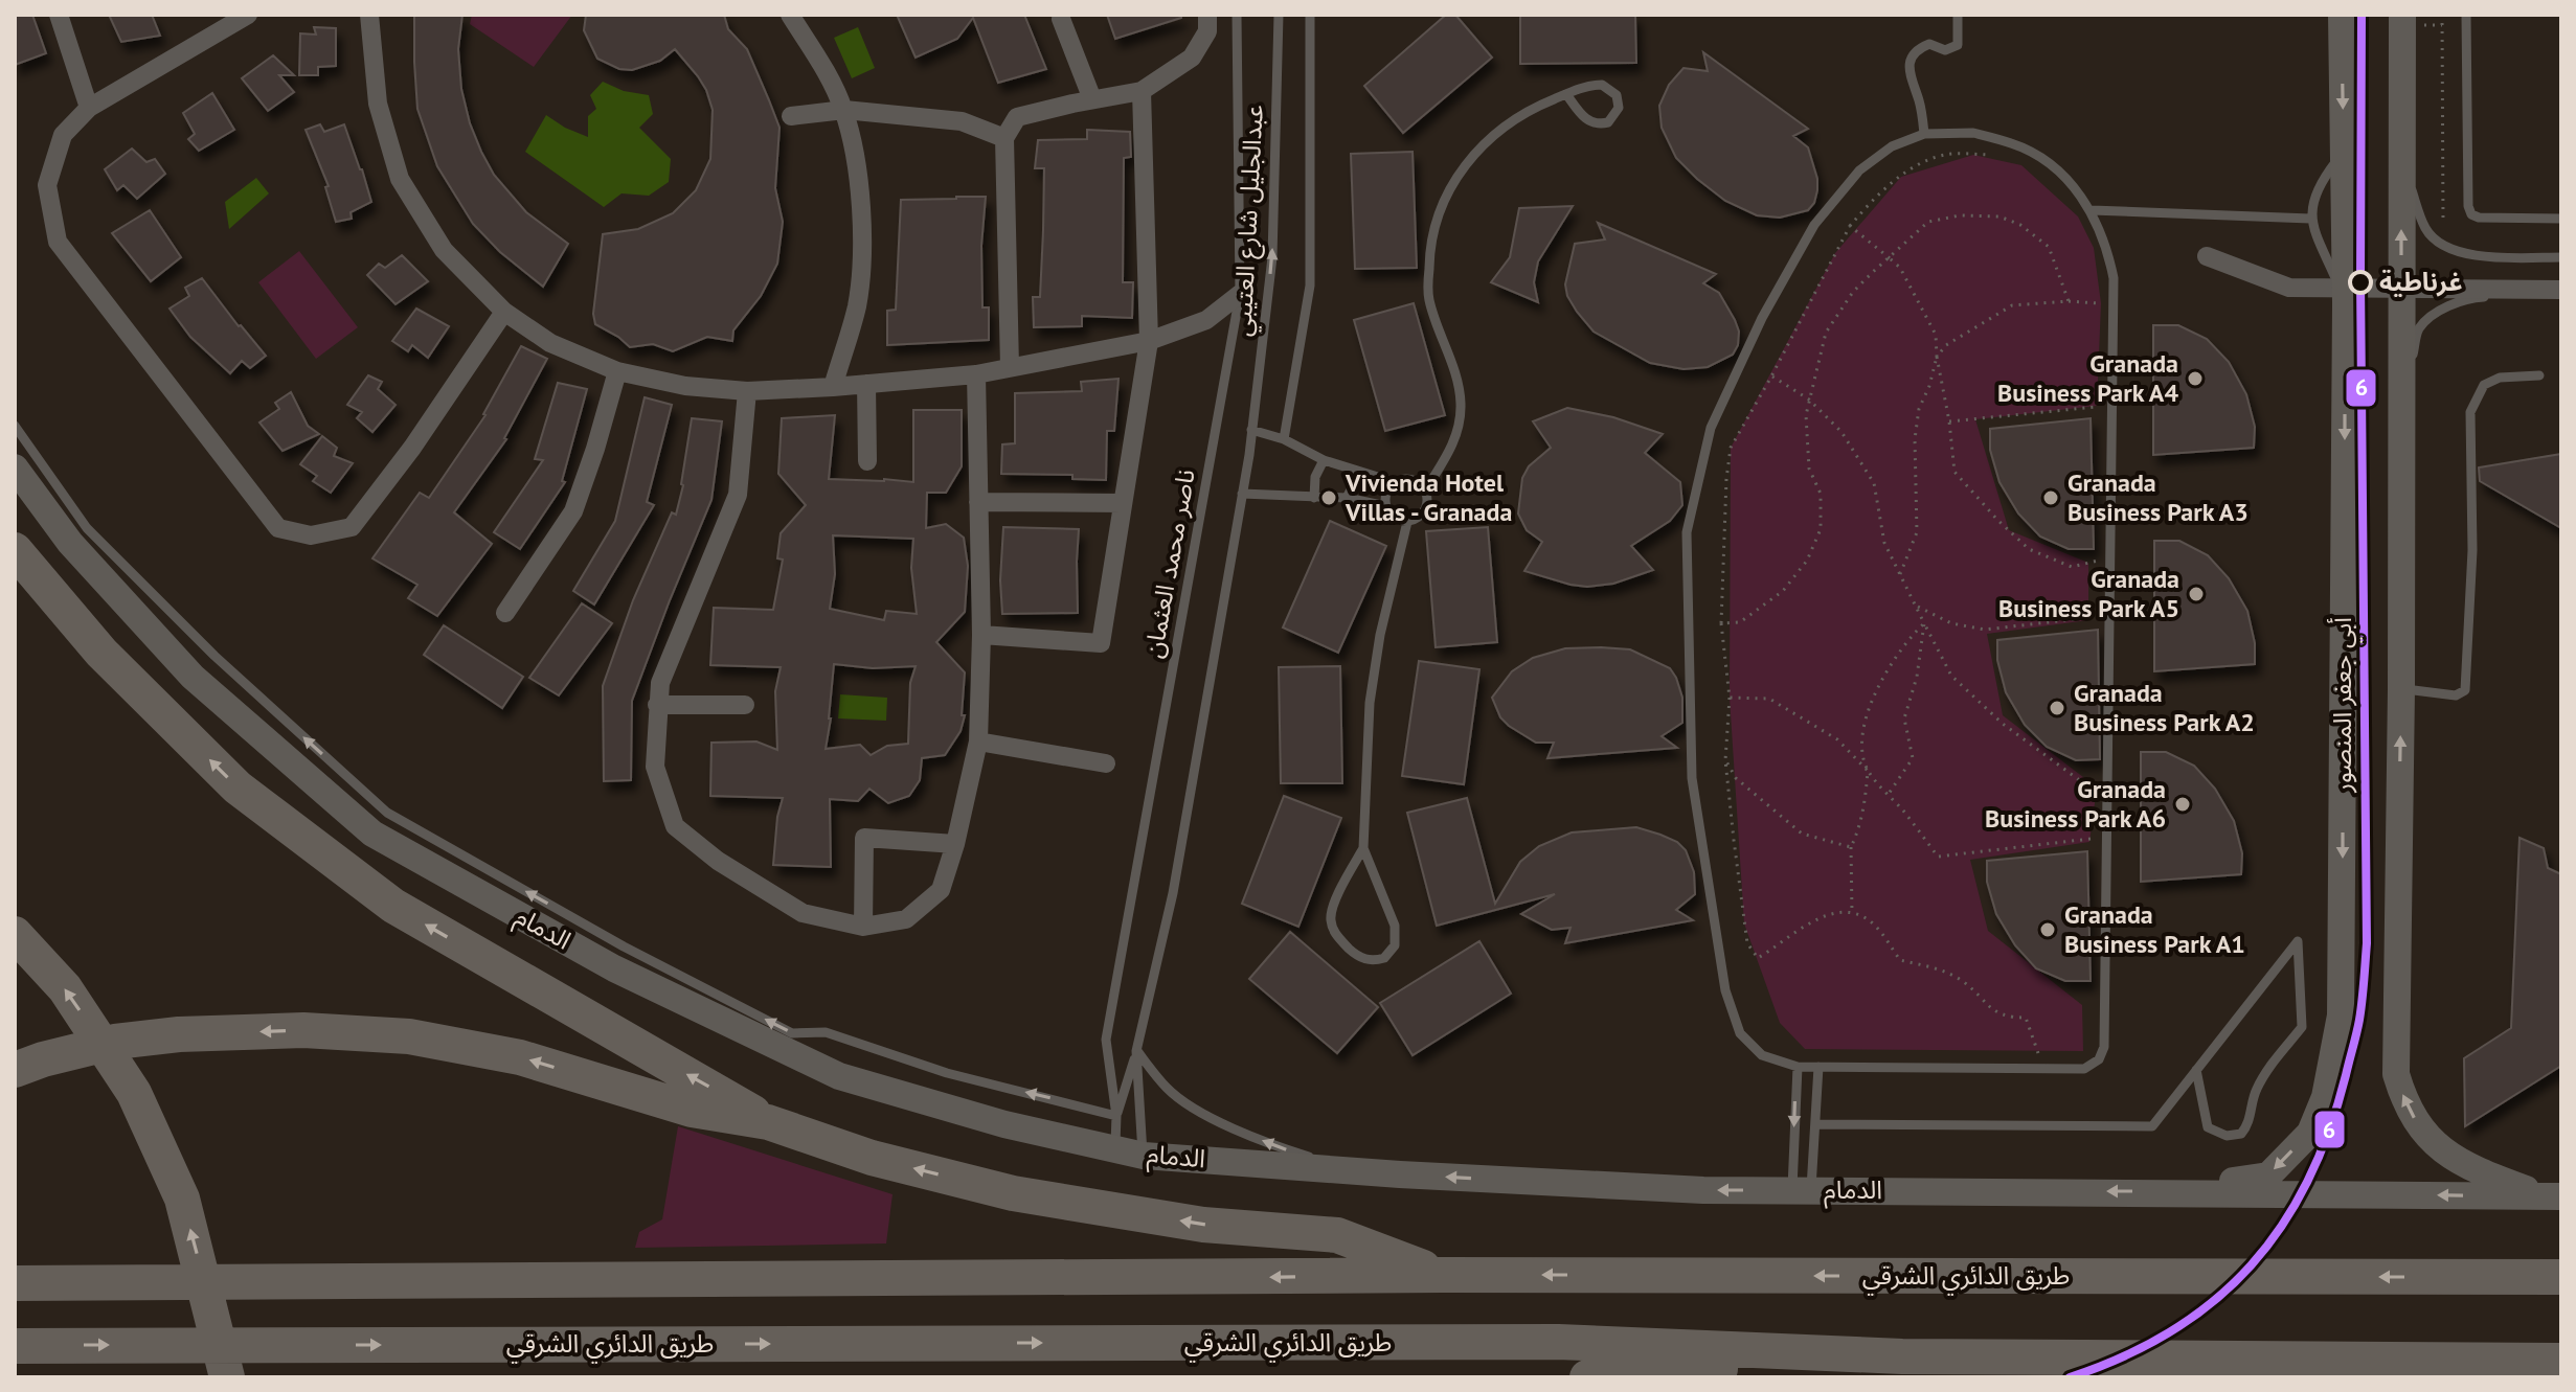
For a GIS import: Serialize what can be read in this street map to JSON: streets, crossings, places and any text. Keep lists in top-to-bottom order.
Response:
{
  "streets": {
    "highway": ["طريق الدائري الشرقي"],
    "street": ["أبي جعفر المنصور", "الدمام"],
    "lane": ["عبدالجليل شارع العتيبي", "ناصر محمد العثمان"]
  },
  "crossings": [
    ["ناصر محمد العثمان", "الدمام"],
    ["أبي جعفر المنصور", "الدمام"]
  ],
  "one_way": ["الدمام"],
  "places": [
    "غرناطية",
    "Granada Business Park A4",
    "Vivienda Hotel Villas - Granada",
    "Granada Business Park A3",
    "Granada Business Park A5",
    "Granada Business Park A2",
    "Granada Business Park A6",
    "Granada Business Park A1"
  ],
  "lines": ["transit line 6"]
}
